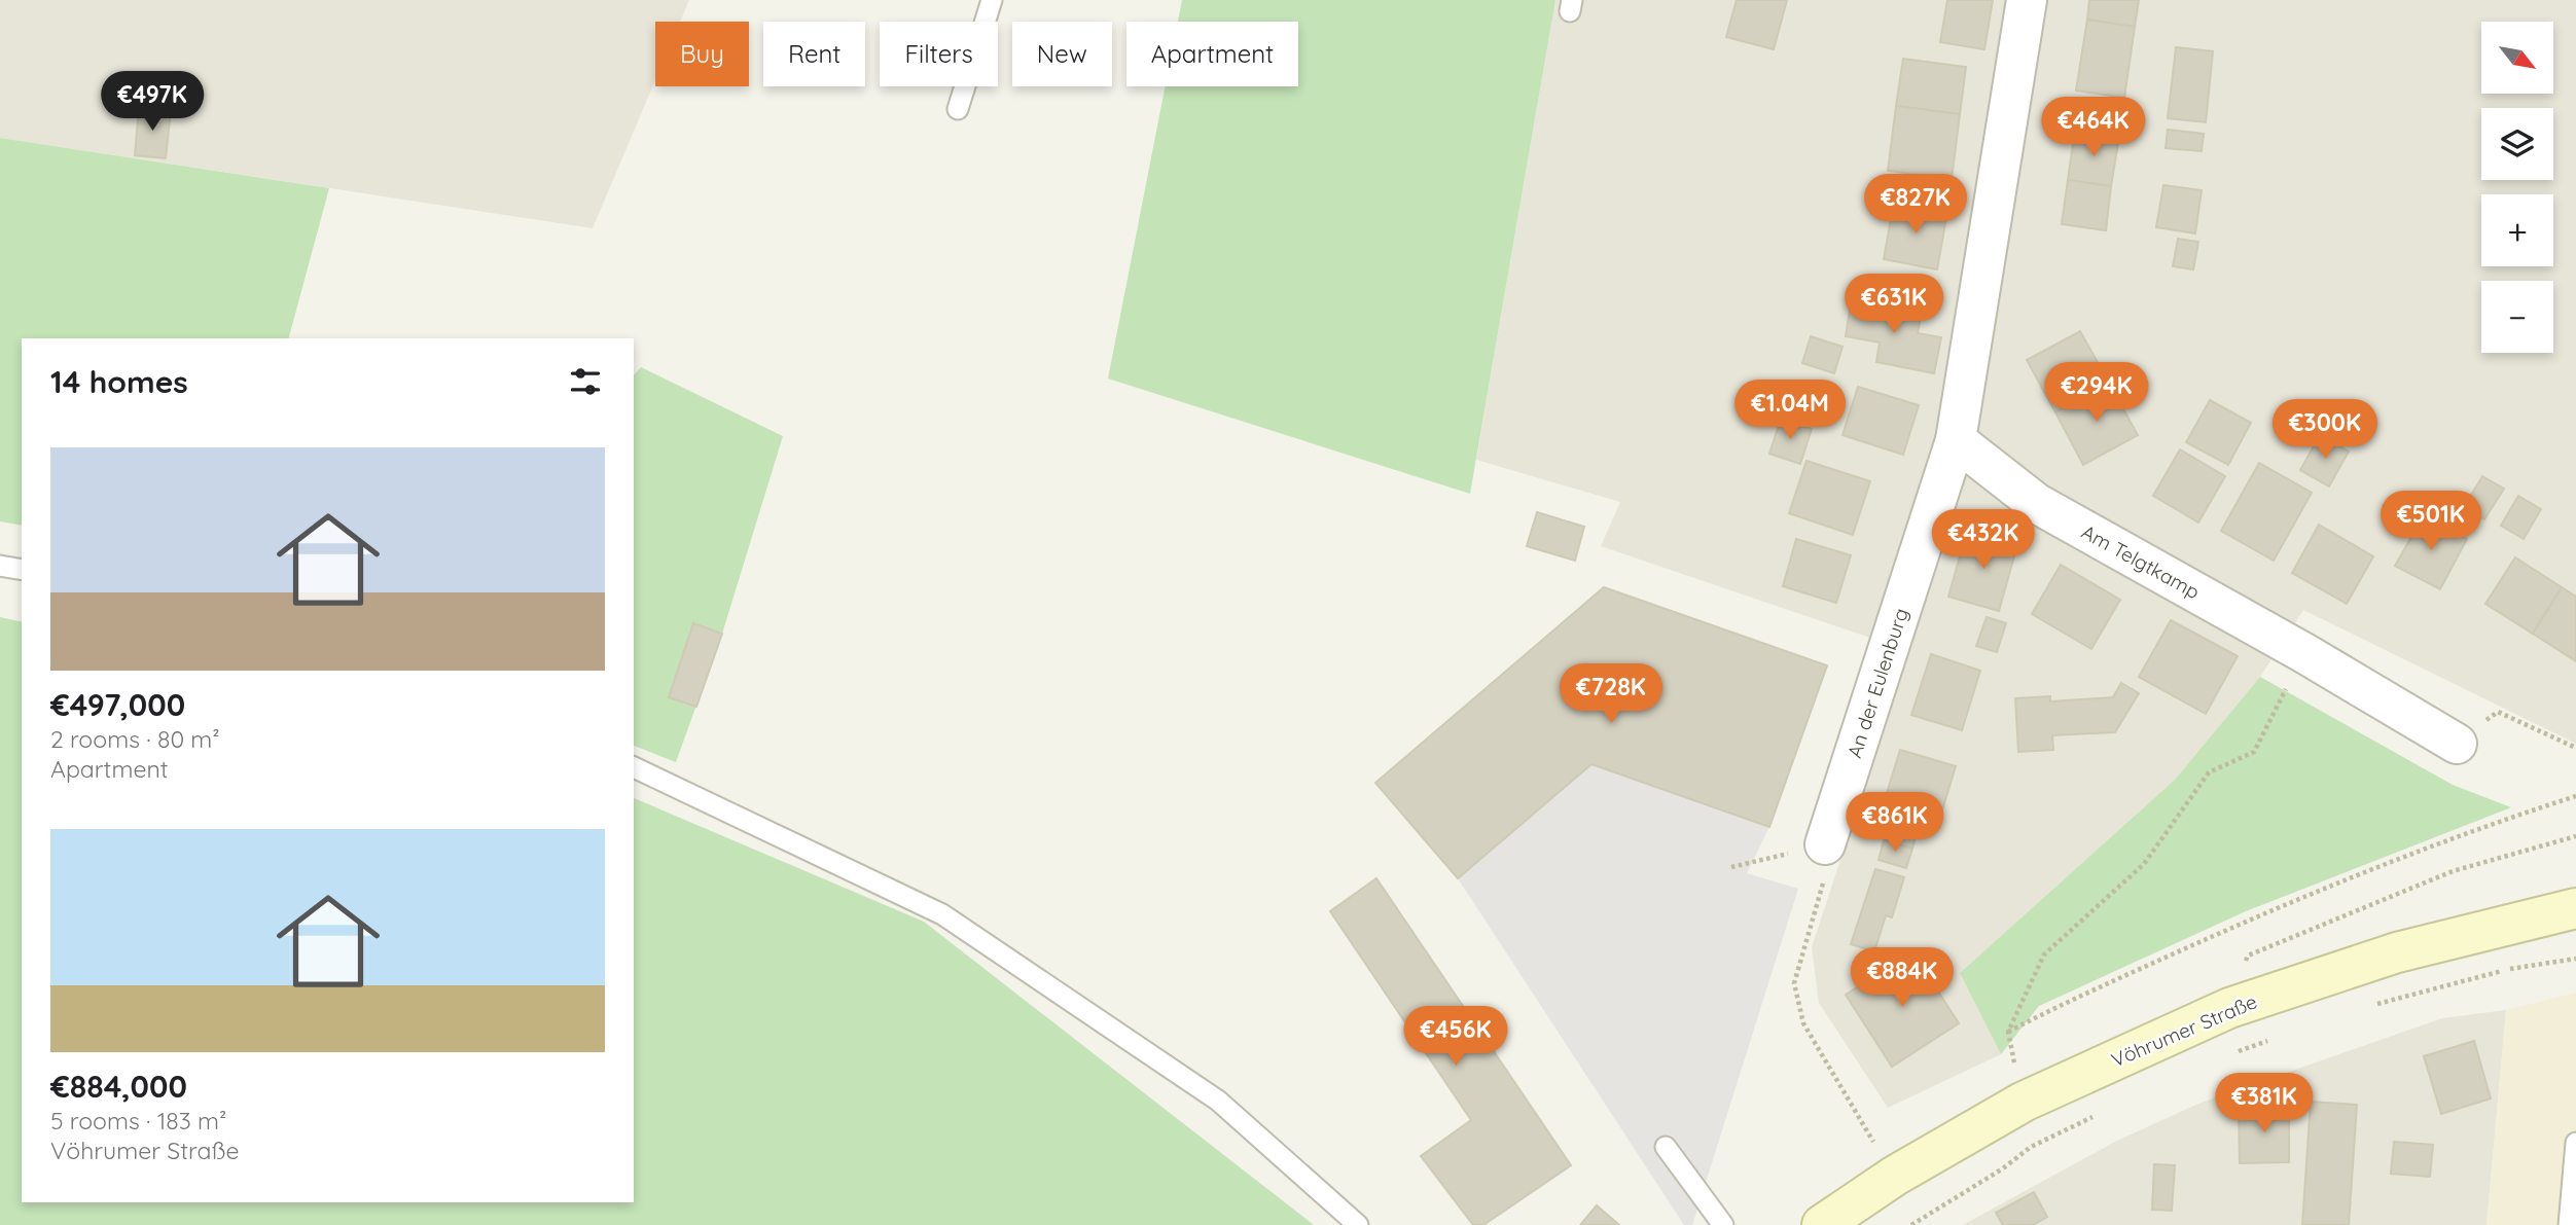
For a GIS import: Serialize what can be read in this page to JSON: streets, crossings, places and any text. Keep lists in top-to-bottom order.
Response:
{
  "streets": {
    "main road": ["Vöhrumer Straße"],
    "street": ["Am Telgtkamp", "An der Eulenburg"]
  },
  "crossings": [
    ["Am Telgtkamp", "An der Eulenburg"]
  ],
  "north": "bottom right",
  "page": {
    "map_buttons": ["+", "−"],
    "chip": [
      "Buy",
      "Rent",
      "Filters",
      "New",
      "Apartment"
    ],
    "price": [
      "€497K",
      "€464K",
      "€827K",
      "€631K",
      "€294K",
      "€1.04M",
      "€300K",
      "€501K",
      "€432K",
      "€728K",
      "€861K",
      "€884K",
      "€456K",
      "€381K"
    ],
    "heading": "14 homes",
    "list": [
      {
        "name": "€497,000",
        "note": "2 rooms · 80 m² · Apartment"
      },
      {
        "name": "€884,000",
        "note": "5 rooms · 183 m² · Vöhrumer Straße"
      }
    ]
  }
}
